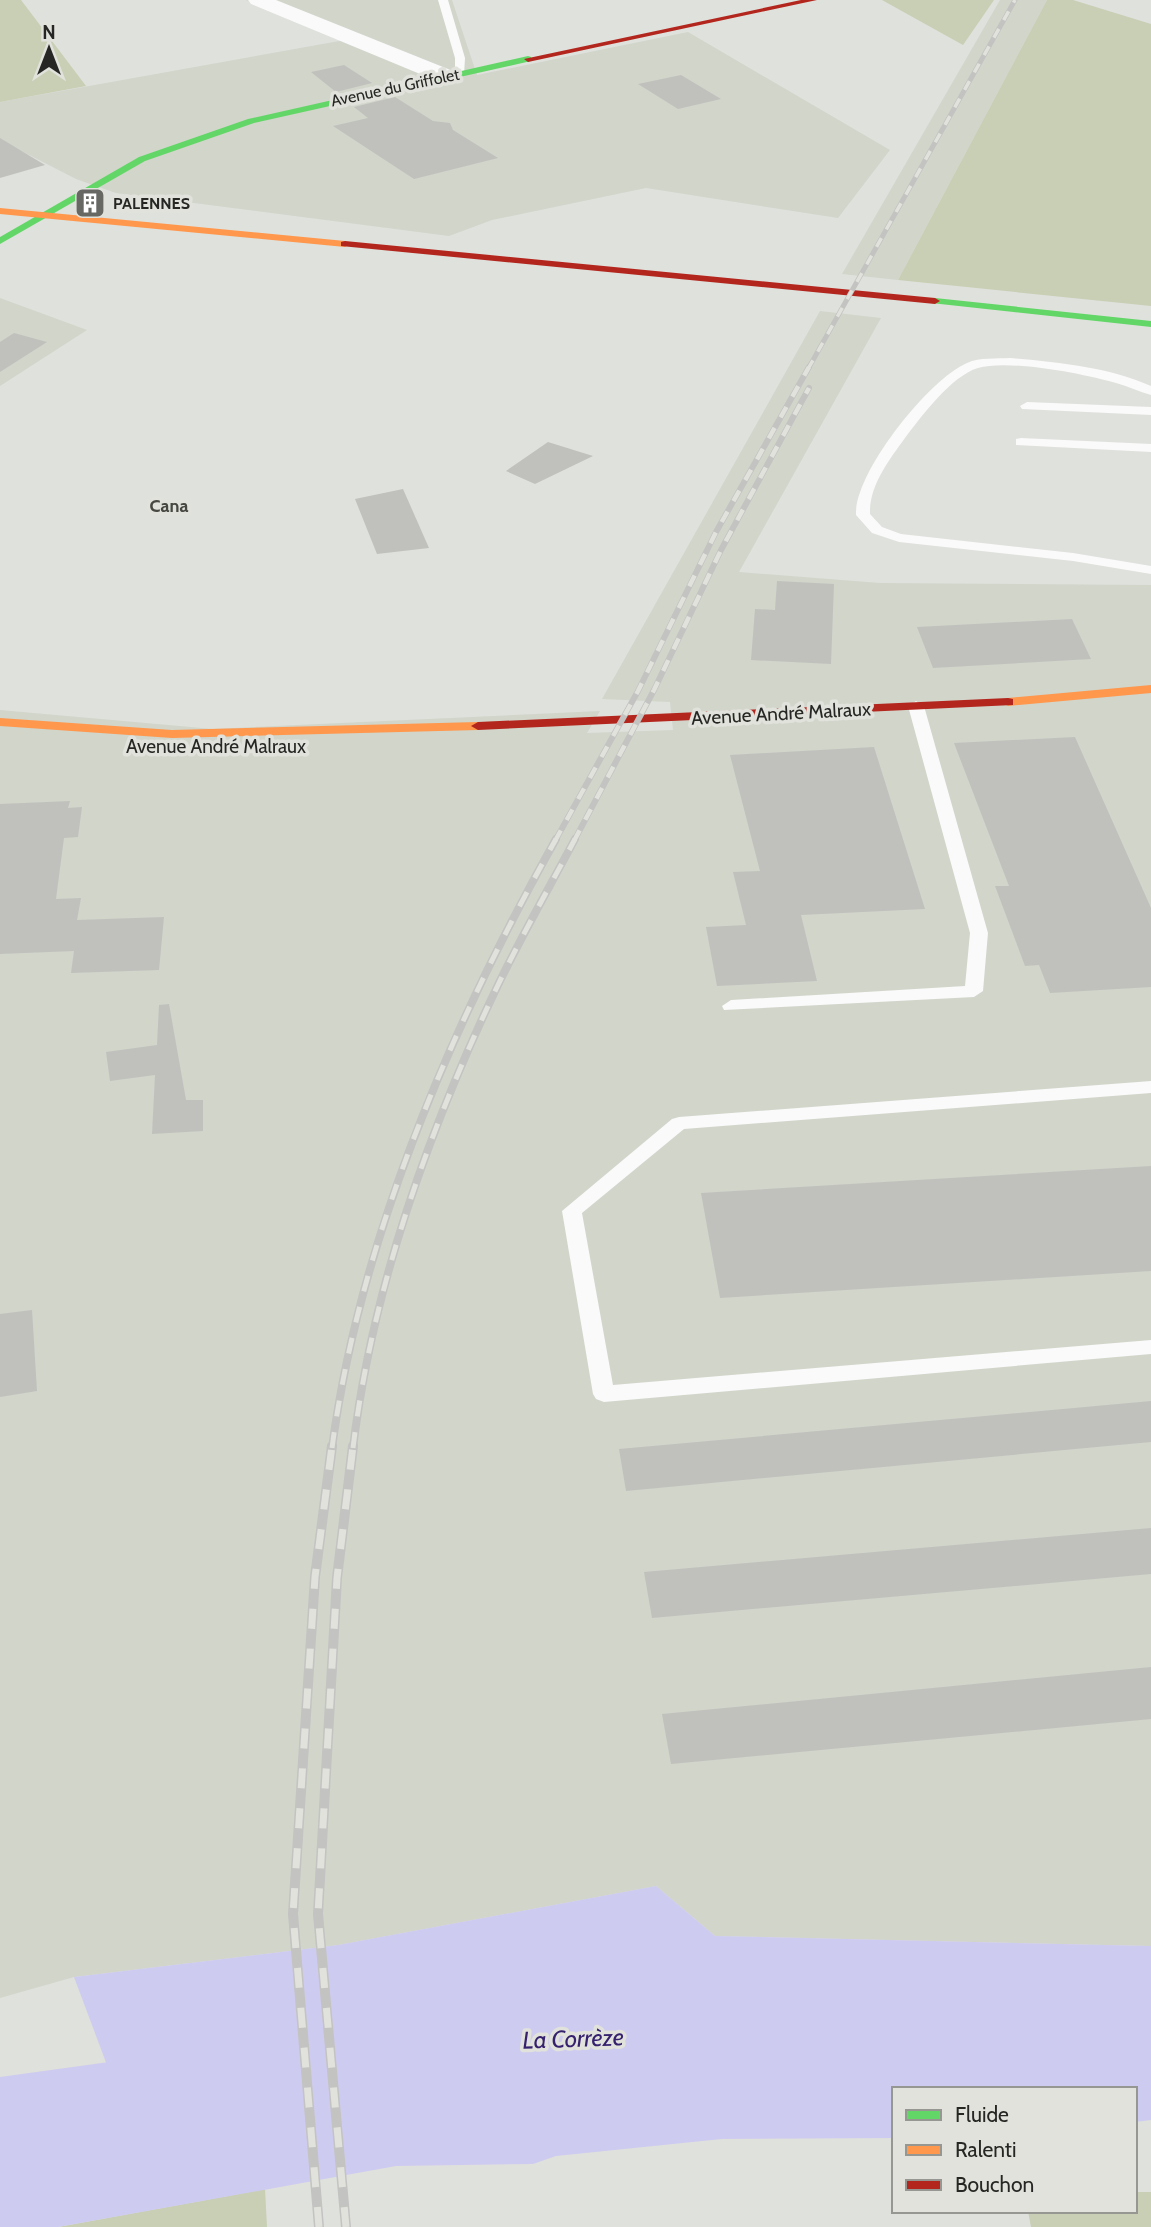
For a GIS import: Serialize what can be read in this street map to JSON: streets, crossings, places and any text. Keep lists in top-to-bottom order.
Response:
{
  "streets": {
    "main road": ["Avenue du Griffolet", "Avenue André Malraux"]
  },
  "districts": ["Cana"],
  "water": ["La Corrèze"],
  "places": {
    "building": ["PALENNES"]
  },
  "legend": ["Fluide", "Ralenti", "Bouchon"],
  "north": "top"
}
